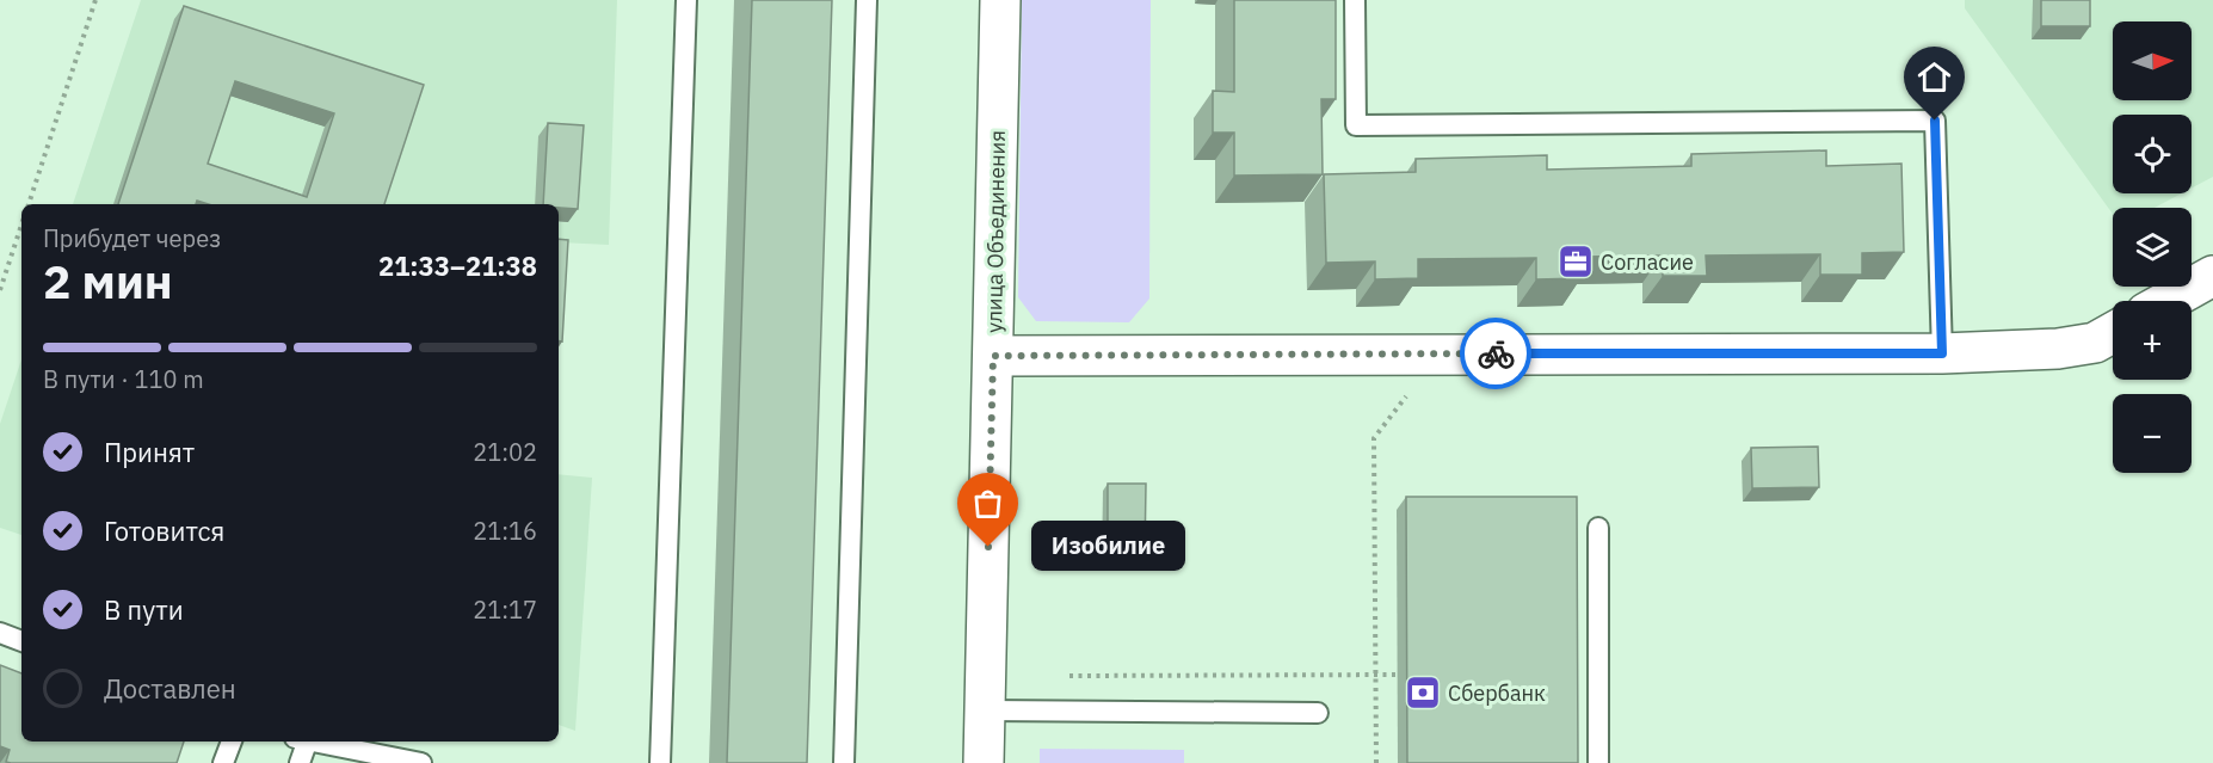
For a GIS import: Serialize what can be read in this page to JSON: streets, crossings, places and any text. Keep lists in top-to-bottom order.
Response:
{
  "streets": {
    "street": ["улица Объединения"]
  },
  "places": {
    "office": ["Согласие"],
    "other": ["Изобилие"],
    "bank": ["Сбербанк"]
  },
  "north": "right",
  "page": {
    "map_buttons": ["+", "−"],
    "heading": ["2 мин", "Прибудет через", "21:33–21:38"],
    "bar": "В пути · 110 m",
    "list": [
      ["Принят", "21:02"],
      ["Готовится", "21:16"],
      ["В пути", "21:17"],
      "Доставлен"
    ],
    "bubble": "Изобилие"
  }
}
